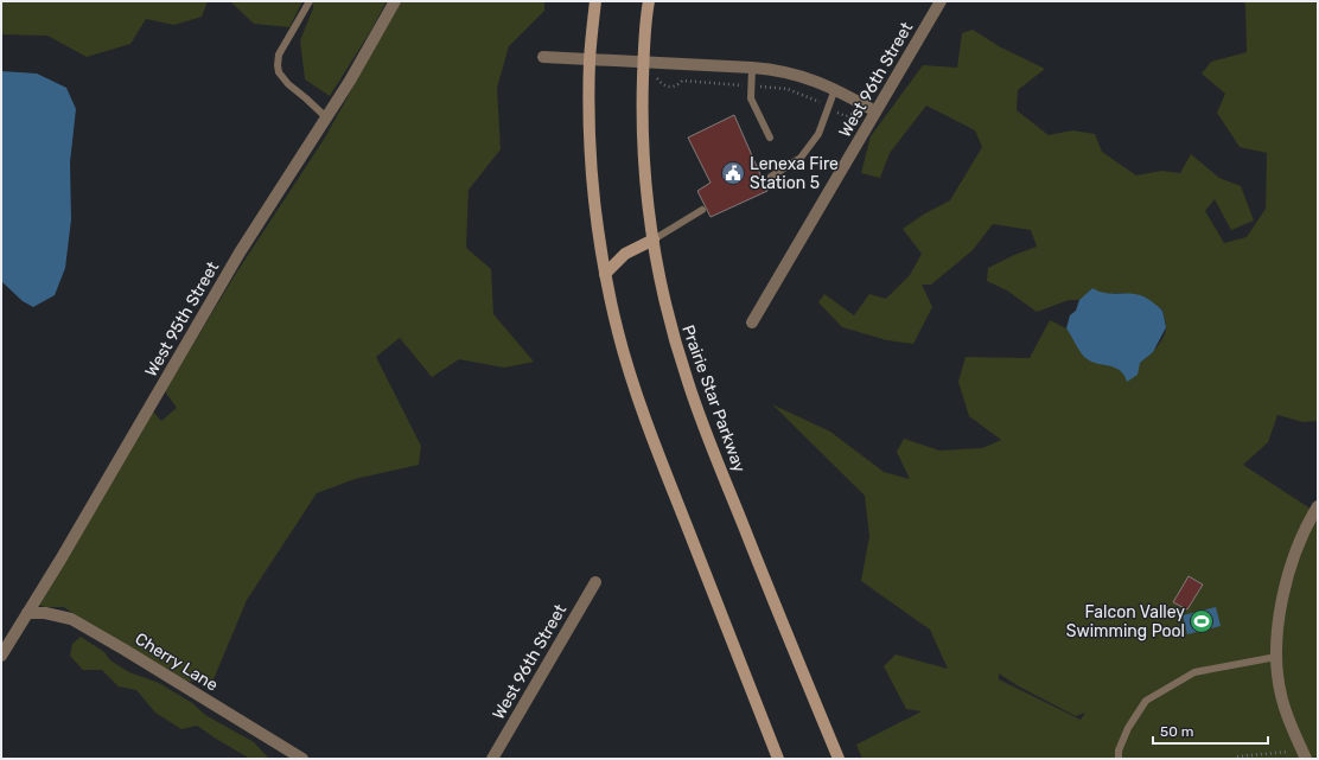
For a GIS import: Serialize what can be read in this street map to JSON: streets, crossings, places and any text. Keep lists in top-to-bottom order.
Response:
{
  "streets": {
    "main road": ["Prairie Star Parkway"],
    "street": ["West 96th Street", "West 95th Street", "Cherry Lane"]
  },
  "crossings": [
    ["West 95th Street", "Cherry Lane"]
  ],
  "places": {
    "public building": ["Lenexa Fire Station 5"],
    "sports": ["Falcon Valley Swimming Pool"]
  },
  "scale_bar": "50 m"
}
